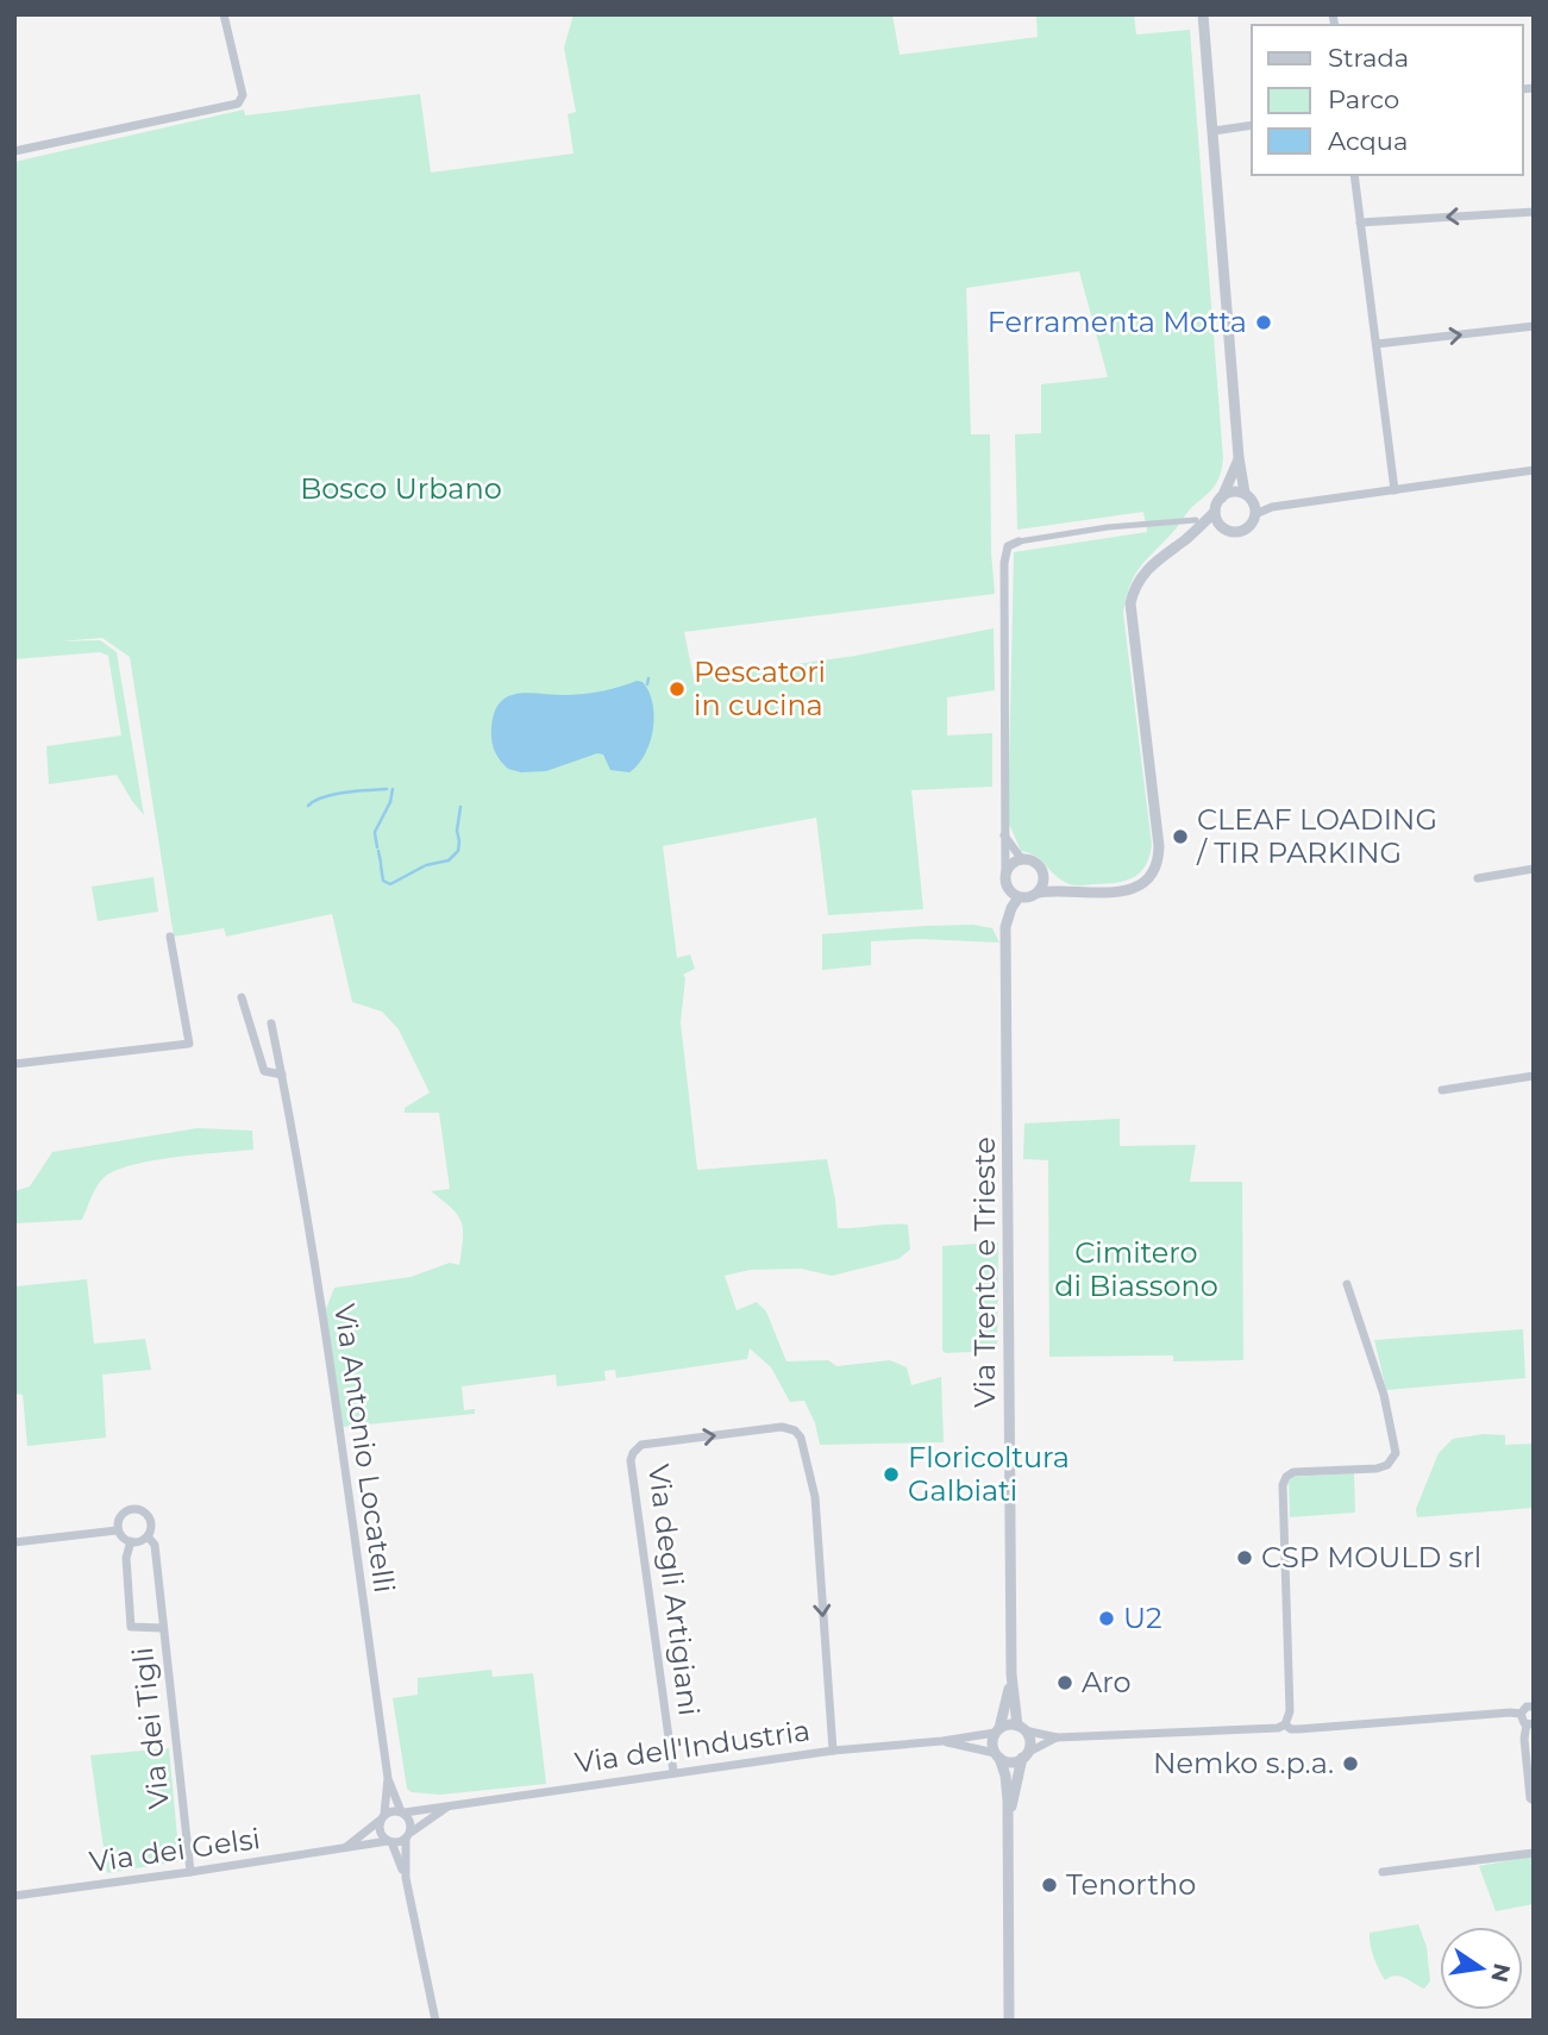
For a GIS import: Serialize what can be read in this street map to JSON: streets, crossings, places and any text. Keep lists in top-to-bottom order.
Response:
{
  "streets": {
    "street": [
      "Via Trento e Trieste",
      "Via Antonio Locatelli",
      "Via degli Artigiani",
      "Via dei Tigli",
      "Via dell'Industria",
      "Via dei Gelsi"
    ]
  },
  "crossings": [
    ["Via Trento e Trieste", "Via dell'Industria"],
    ["Via Antonio Locatelli", "Via dell'Industria"],
    ["Via Antonio Locatelli", "Via dei Gelsi"],
    ["Via degli Artigiani", "Via dell'Industria"],
    ["Via dei Tigli", "Via dei Gelsi"],
    ["Via dell'Industria", "Via dei Gelsi"]
  ],
  "parks": ["Bosco Urbano", "Cimitero di Biassono"],
  "places": [
    "Ferramenta Motta",
    "Pescatori in cucina",
    "CLEAF LOADING / TIR PARKING",
    "Floricoltura Galbiati",
    "CSP MOULD srl",
    "U2",
    "Aro",
    "Nemko s.p.a.",
    "Tenortho"
  ],
  "legend": ["Strada", "Parco", "Acqua"],
  "north": "right"
}
